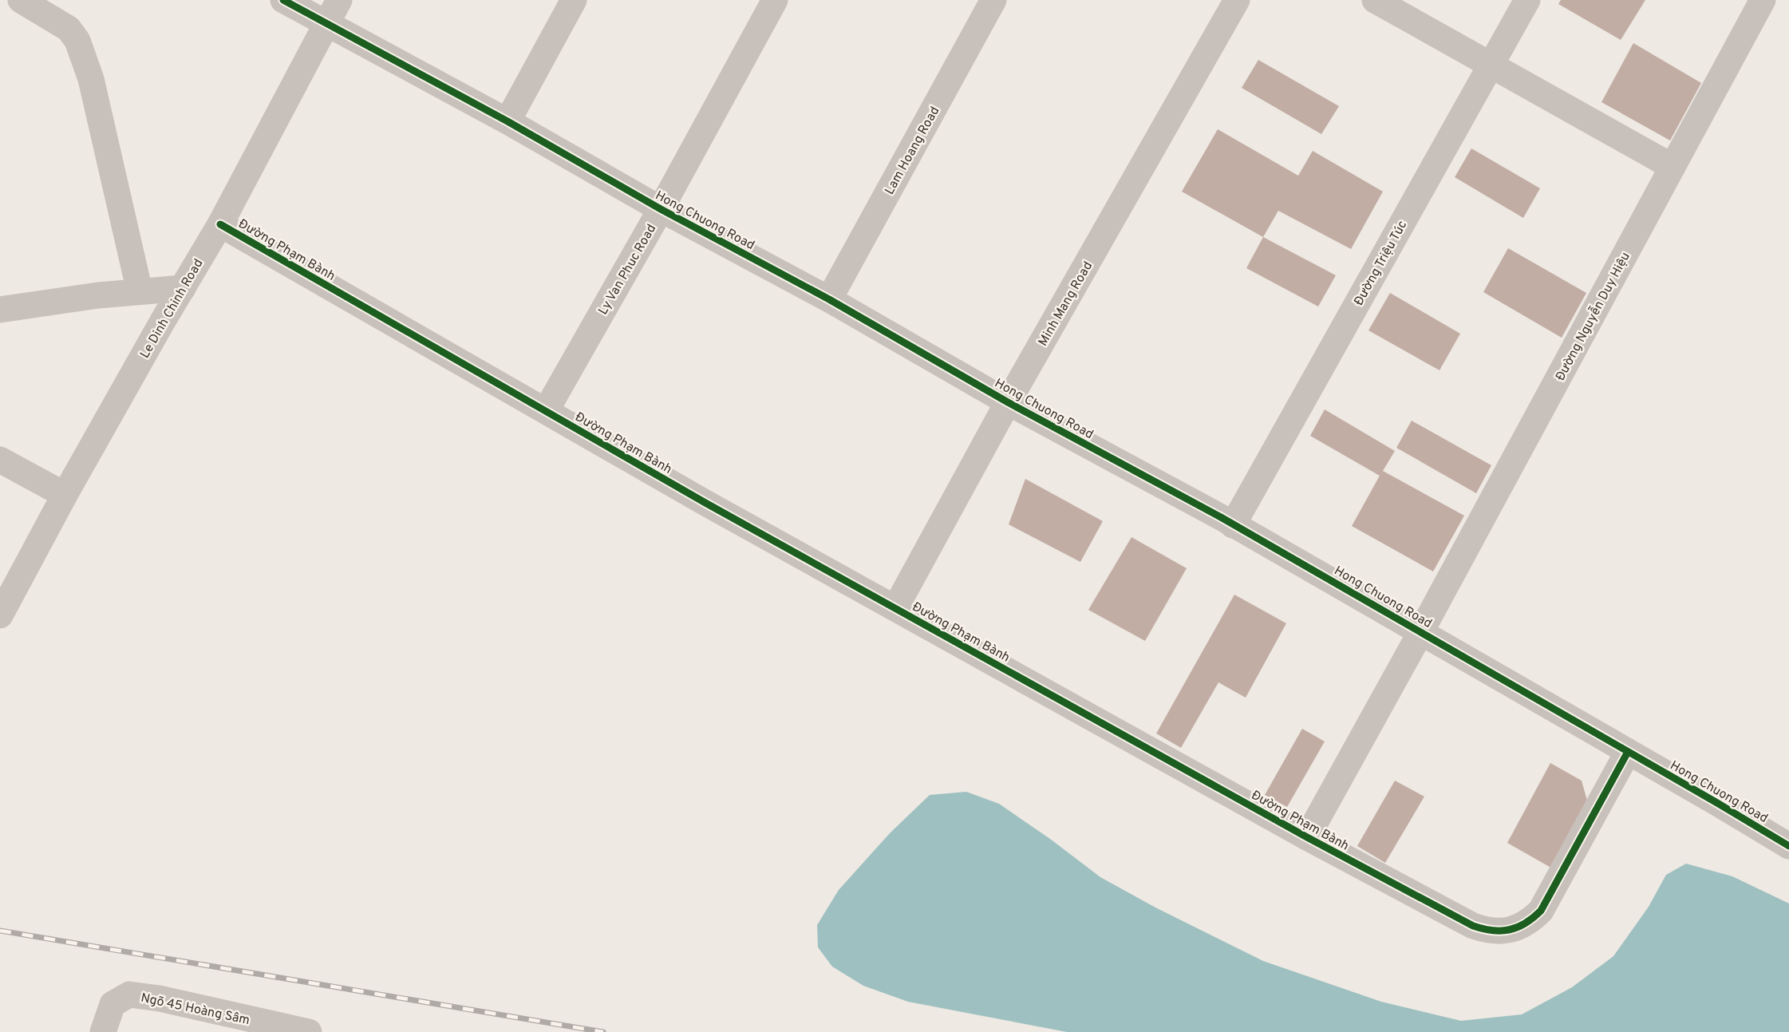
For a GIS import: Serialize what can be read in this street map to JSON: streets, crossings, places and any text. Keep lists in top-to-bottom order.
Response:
{
  "streets": {
    "street": [
      "Lam Hoang Road",
      "Hong Chuong Road",
      "Đường Phạm Bành",
      "Đường Triệu Túc",
      "Ly Van Phuc Road",
      "Minh Mang Road",
      "Le Dinh Chinh Road",
      "Đường Nguyễn Duy Hiệu",
      "Ngõ 45 Hoàng Sâm"
    ]
  },
  "crossings": [
    ["Lam Hoang Road", "Hong Chuong Road"],
    ["Hong Chuong Road", "Đường Phạm Bành"],
    ["Hong Chuong Road", "Đường Triệu Túc"],
    ["Hong Chuong Road", "Ly Van Phuc Road"],
    ["Hong Chuong Road", "Minh Mang Road"],
    ["Hong Chuong Road", "Le Dinh Chinh Road"],
    ["Hong Chuong Road", "Đường Nguyễn Duy Hiệu"],
    ["Đường Phạm Bành", "Ly Van Phuc Road"],
    ["Đường Phạm Bành", "Minh Mang Road"],
    ["Đường Phạm Bành", "Le Dinh Chinh Road"],
    ["Đường Phạm Bành", "Đường Nguyễn Duy Hiệu"]
  ]
}
